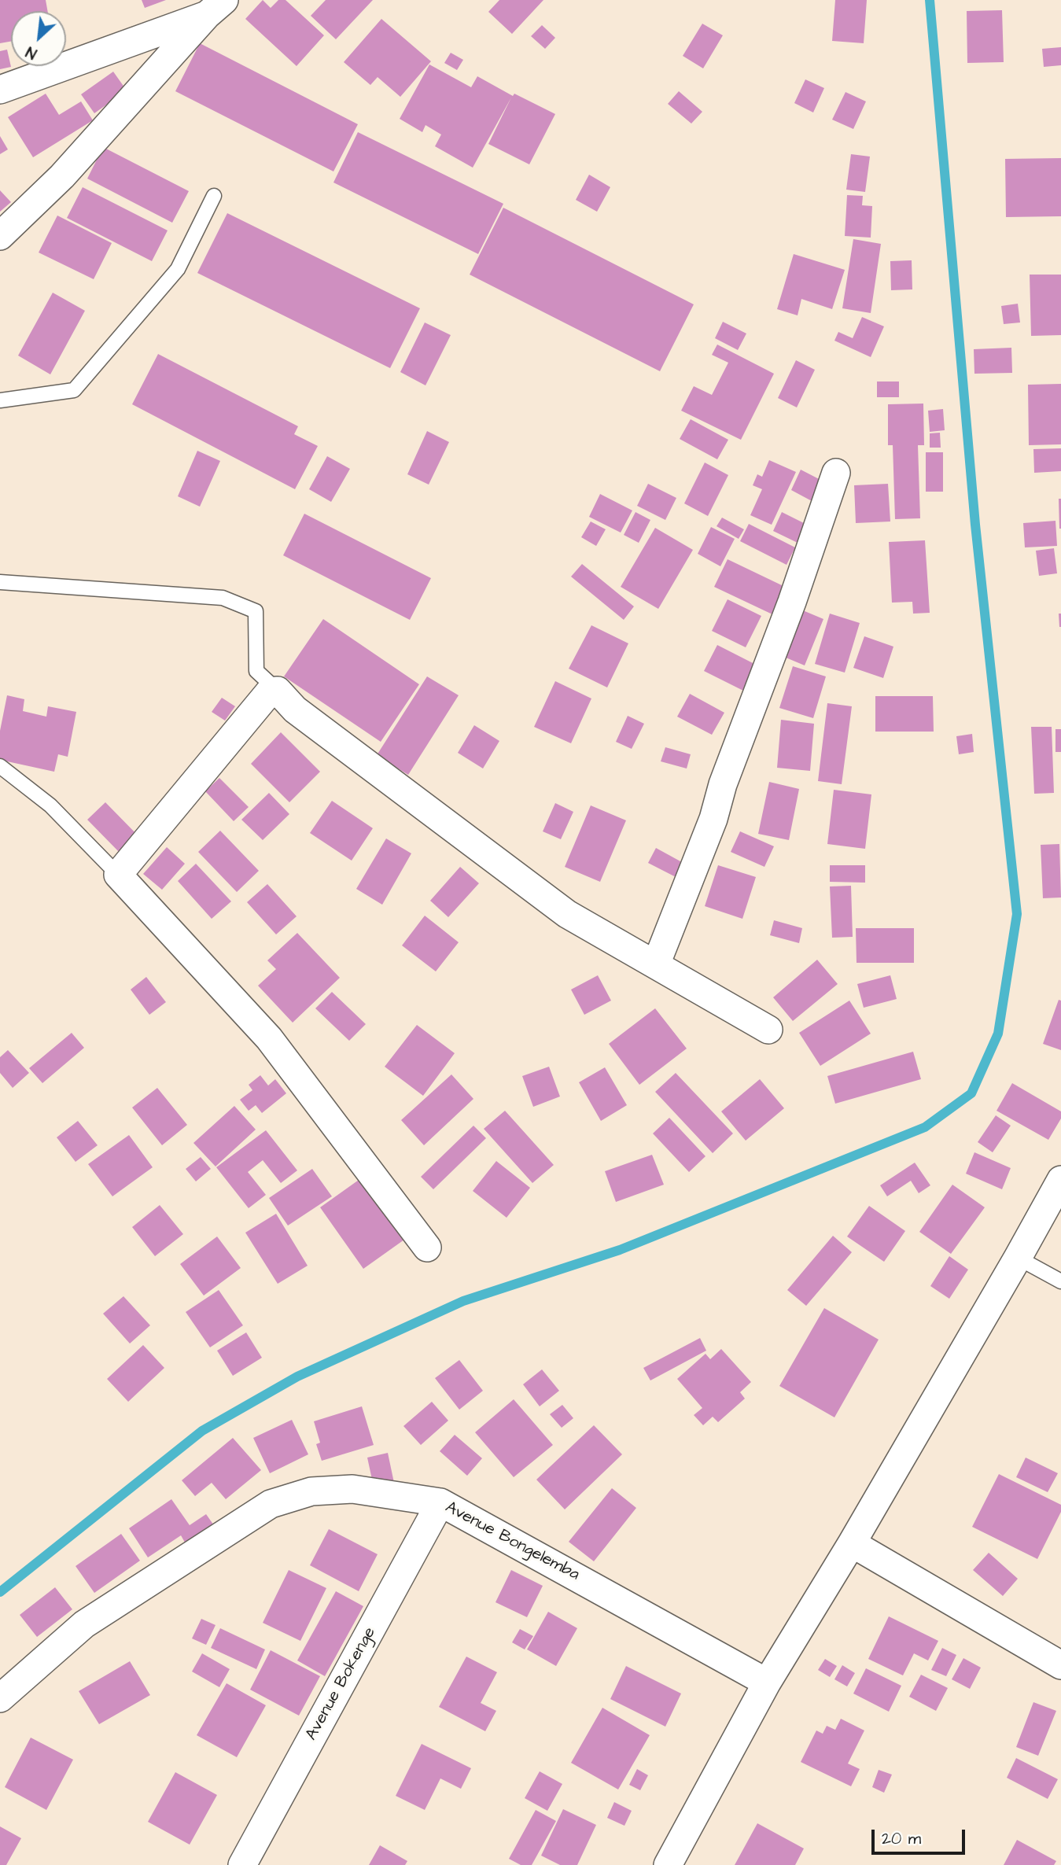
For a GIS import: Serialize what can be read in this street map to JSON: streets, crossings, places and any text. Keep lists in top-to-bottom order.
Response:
{
  "streets": {
    "street": ["Avenue Bongelemba", "Avenue Bokenge"]
  },
  "crossings": [
    ["Avenue Bongelemba", "Avenue Bokenge"]
  ],
  "scale_bar": "20 m",
  "north": "bottom left"
}
